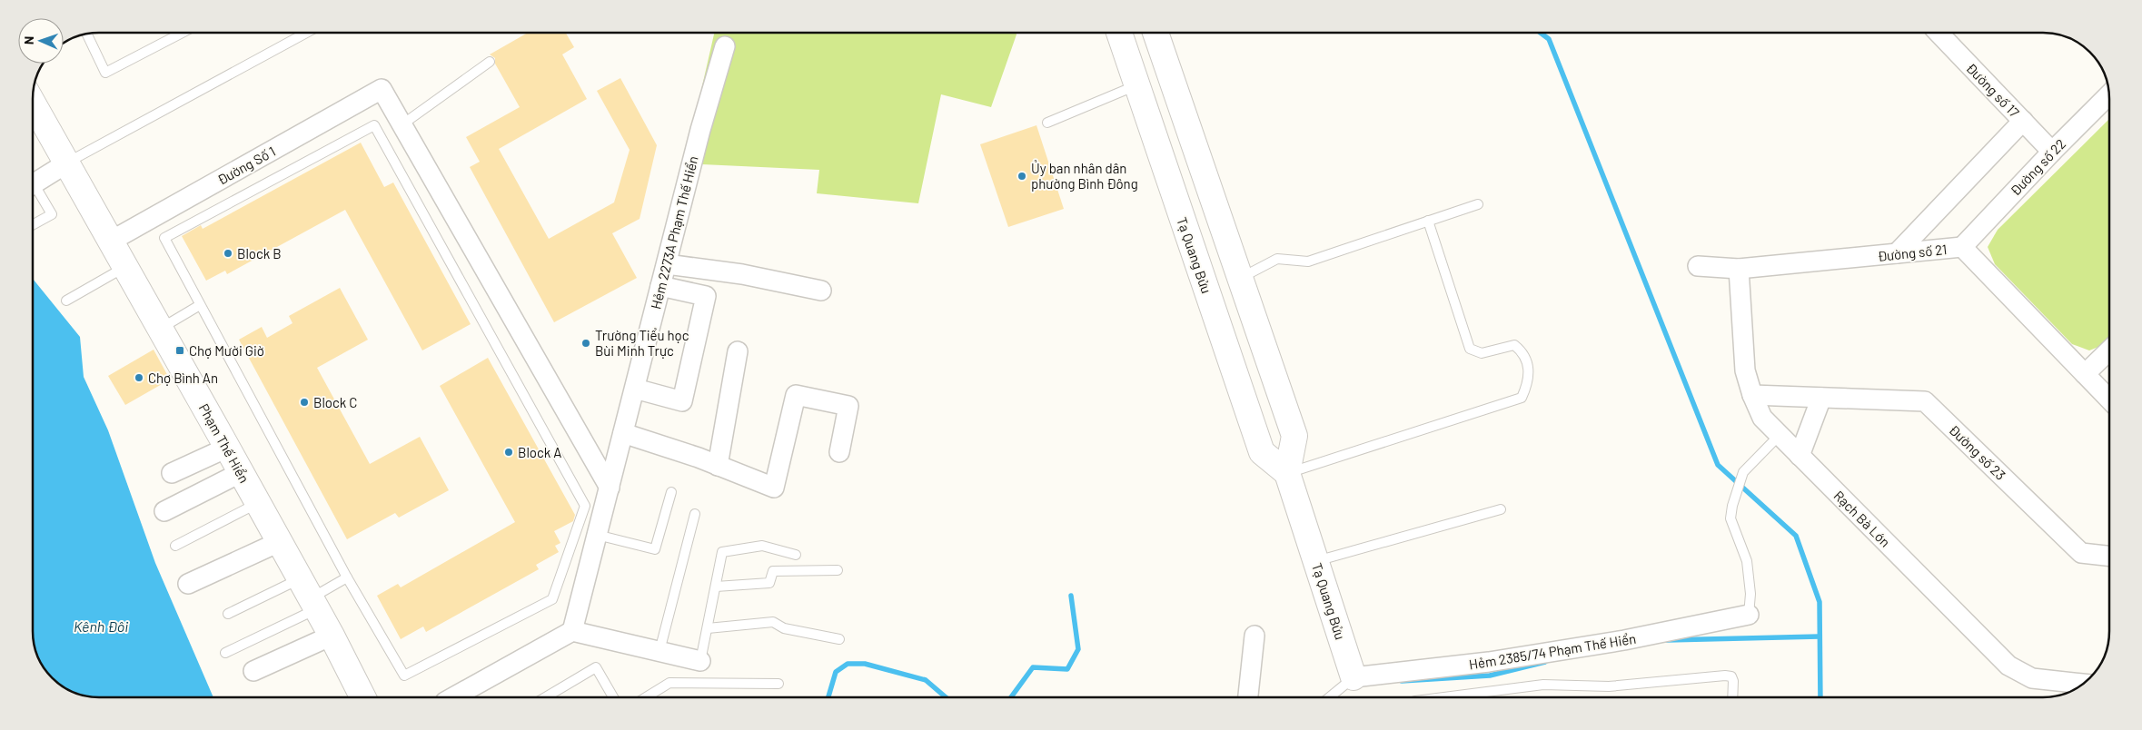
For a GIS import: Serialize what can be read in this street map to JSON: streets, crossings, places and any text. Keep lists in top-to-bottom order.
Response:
{
  "streets": {
    "street": [
      "Đường số 17",
      "Đường Số 1",
      "Đường số 22",
      "Hẻm 2273A Phạm Thế Hiển",
      "Đường số 21",
      "Tạ Quang Bửu",
      "Phạm Thế Hiển",
      "Đường số 23",
      "Rạch Bà Lớn",
      "Hẻm 2385/74 Phạm Thế Hiển"
    ]
  },
  "crossings": [
    ["Đường số 17", "Đường số 22"],
    ["Đường Số 1", "Phạm Thế Hiển"],
    ["Đường số 22", "Đường số 21"],
    ["Đường số 21", "Rạch Bà Lớn"],
    ["Tạ Quang Bửu", "Hẻm 2385/74 Phạm Thế Hiển"],
    ["Đường số 23", "Rạch Bà Lớn"]
  ],
  "water": ["Kênh Đôi"],
  "places": {
    "other": [
      "Ủy ban nhân dân phường Bình Đông",
      "Block B",
      "Trường Tiểu học Bùi Minh Trực",
      "Chợ Bình An",
      "Block C",
      "Block A"
    ],
    "transit": ["Chợ Mười Giờ"]
  },
  "north": "left"
}
